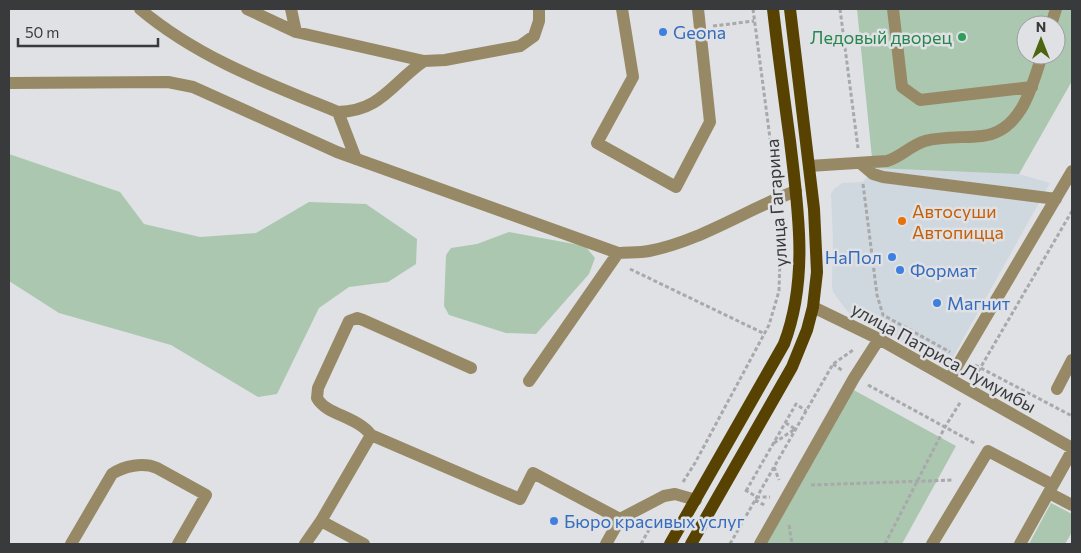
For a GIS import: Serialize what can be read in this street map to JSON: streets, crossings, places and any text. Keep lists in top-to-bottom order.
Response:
{
  "streets": {
    "main road": ["улица Гагарина", "улица Патриса Лумумбы"]
  },
  "crossings": [
    ["улица Гагарина", "улица Патриса Лумумбы"]
  ],
  "places": [
    "Geona",
    "Ледовый дворец",
    "Автосуши Автопицца",
    "НаПол",
    "Формат",
    "Магнит",
    "Бюро красивых услуг"
  ],
  "scale_bar": "50 m",
  "north": "top"
}
